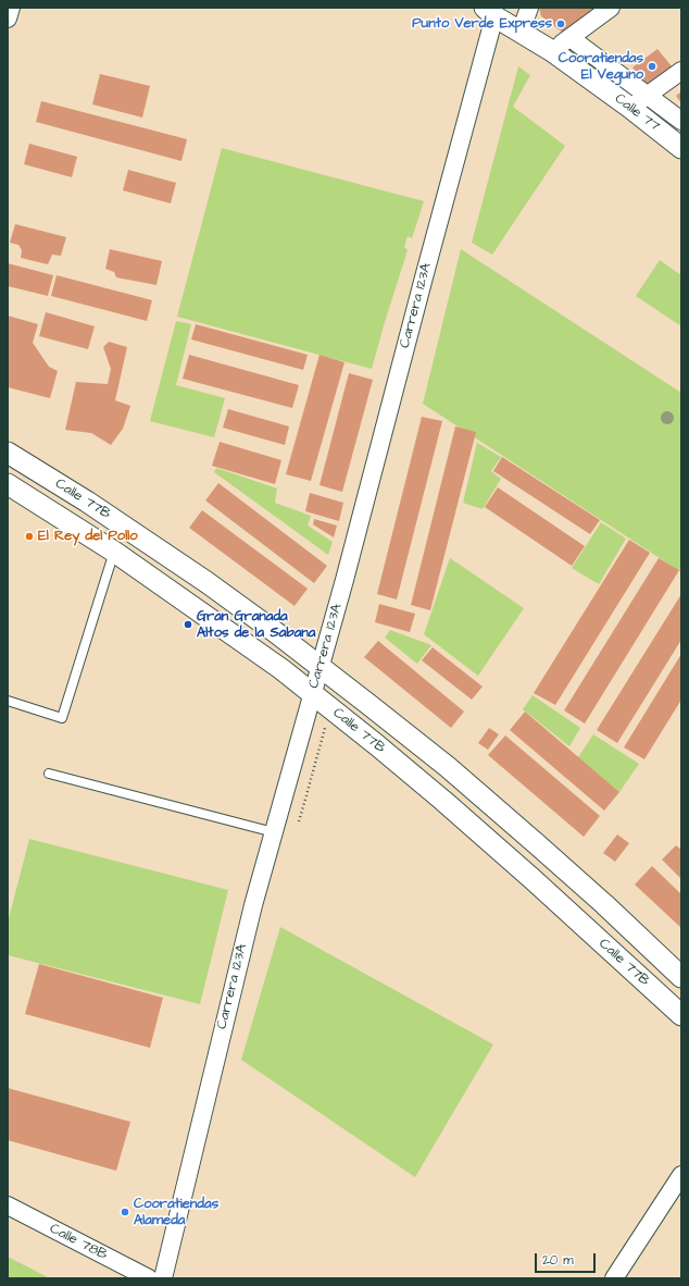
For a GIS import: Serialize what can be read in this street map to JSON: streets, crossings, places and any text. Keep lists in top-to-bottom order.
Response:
{
  "streets": {
    "street": [
      "Calle 77",
      "Carrera 123A",
      "Calle 77B",
      "Calle 78B"
    ]
  },
  "crossings": [
    ["Calle 77", "Carrera 123A"],
    ["Carrera 123A", "Calle 77B"]
  ],
  "places": [
    "Punto Verde Express",
    "Cooratiendas El Veguno",
    "El Rey del Pollo",
    "Gran Granada Altos de la Sabana",
    "Cooratiendas Alameda"
  ],
  "scale_bar": "20 m"
}
